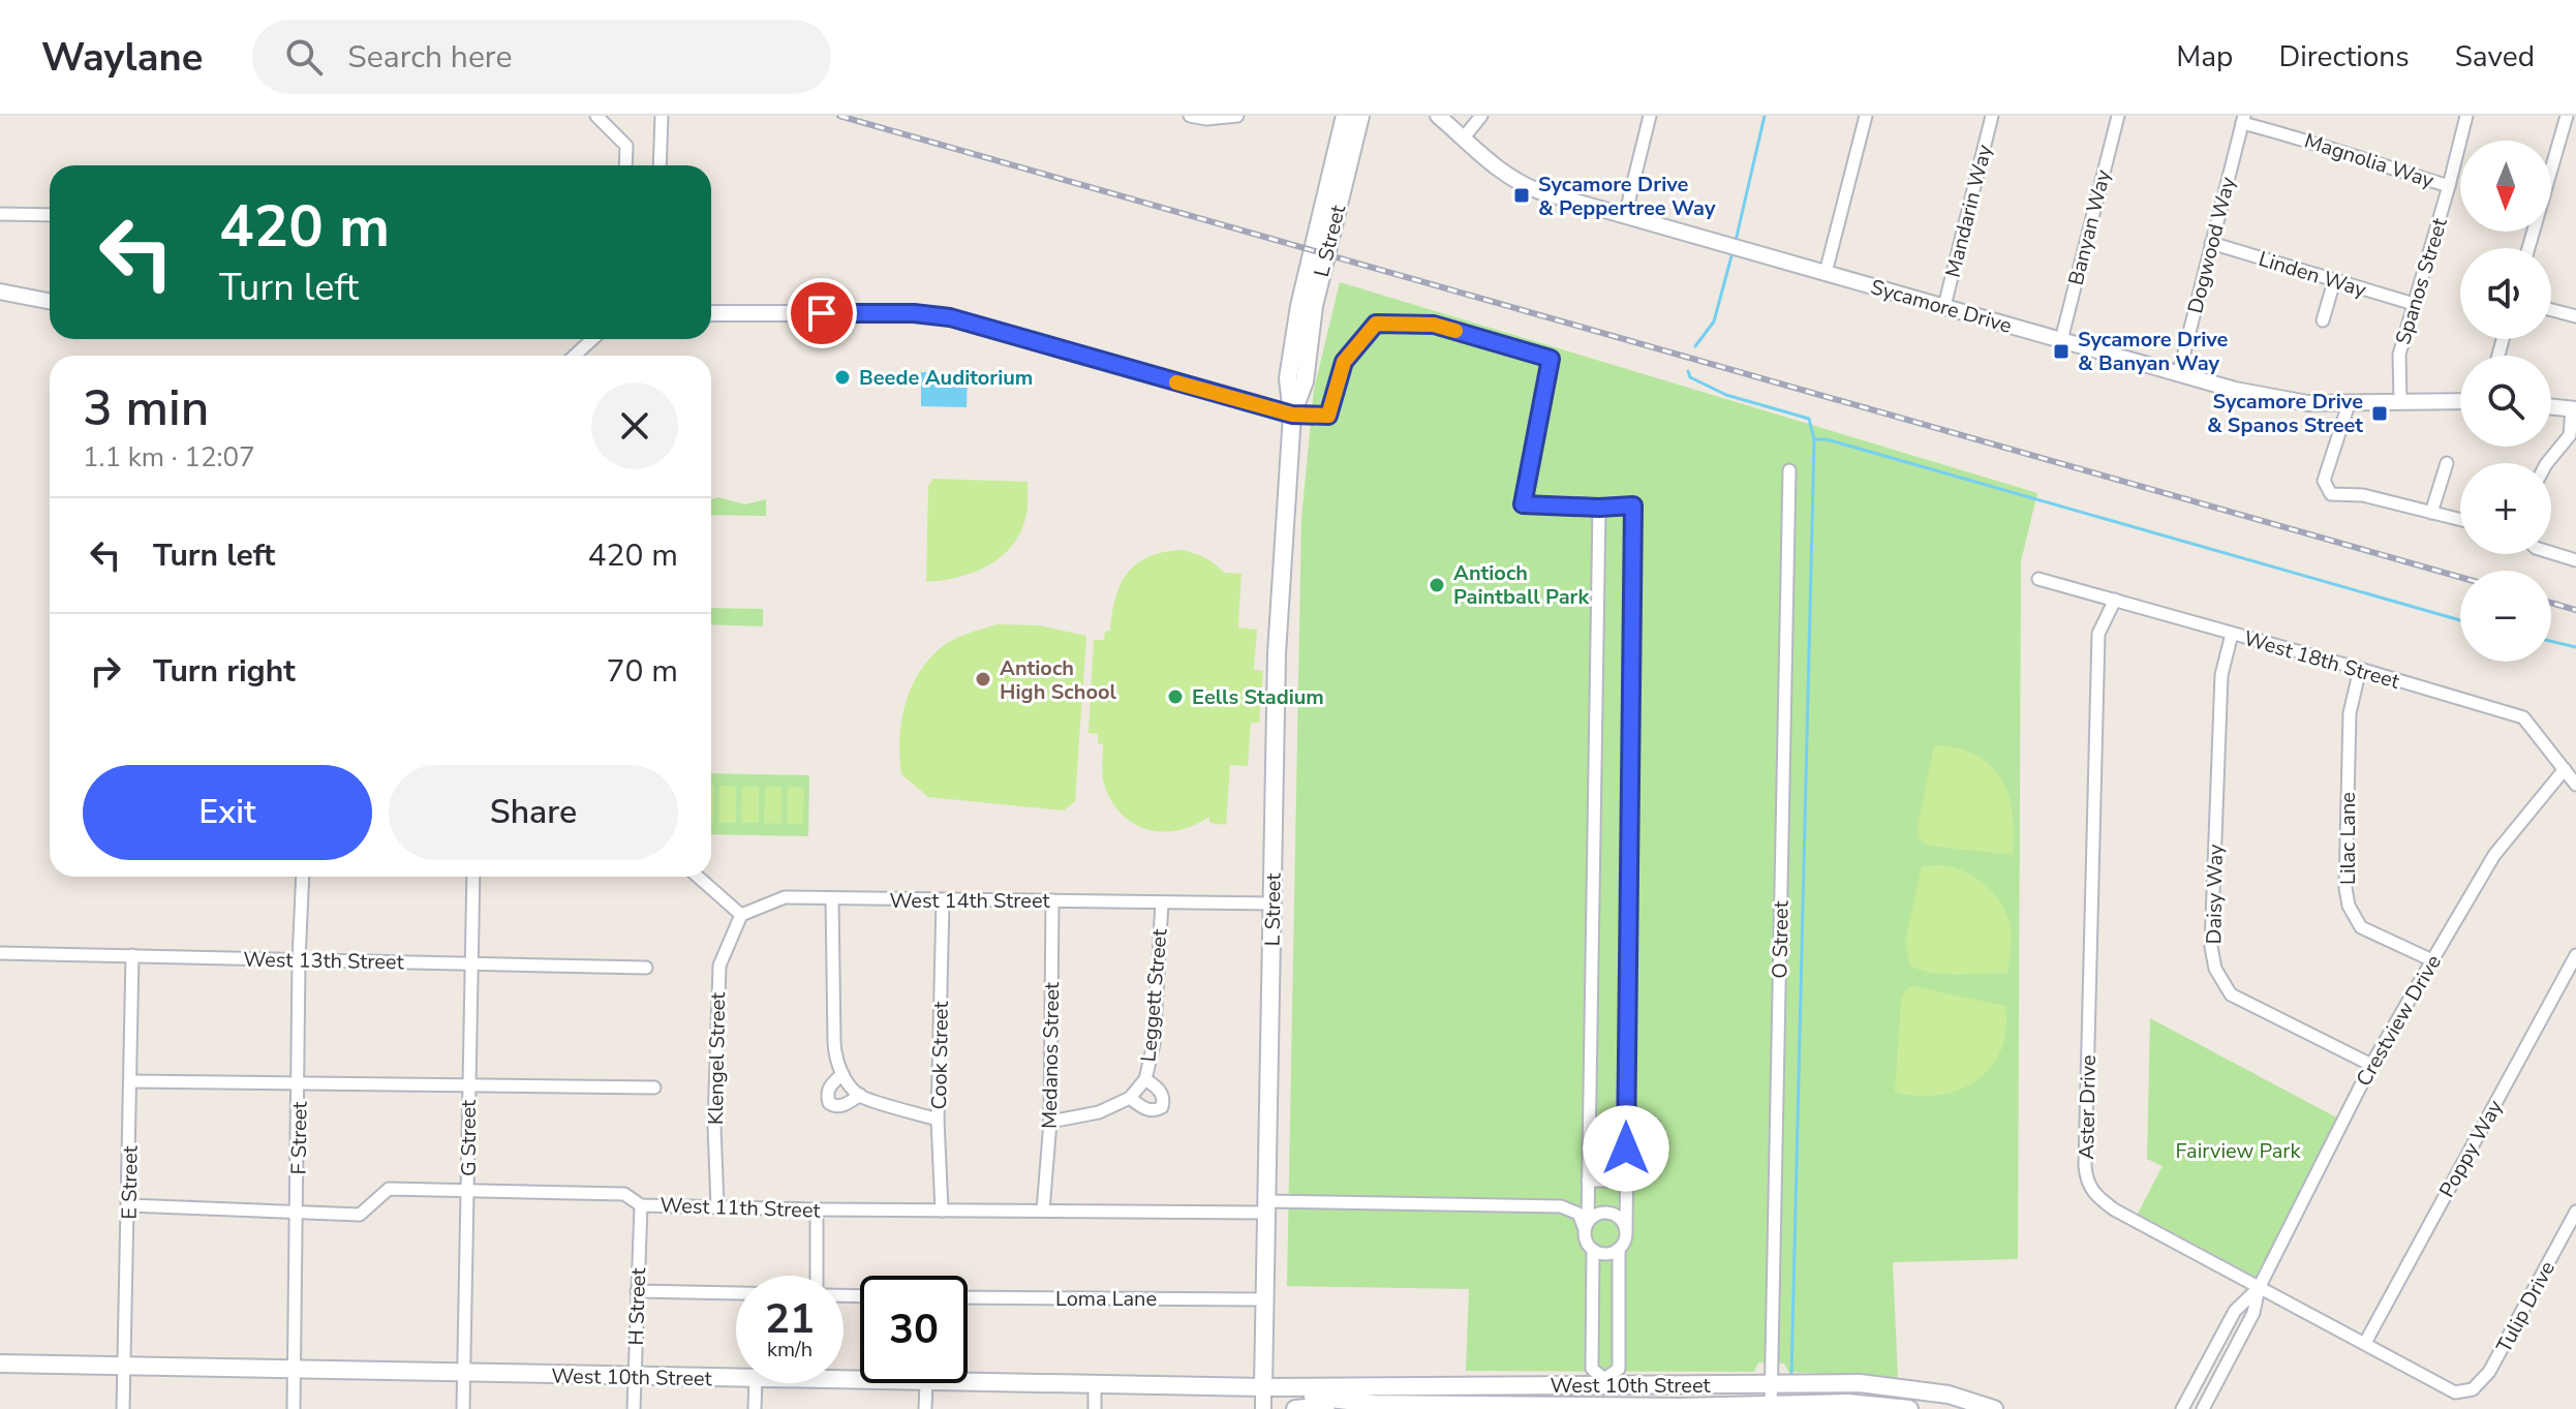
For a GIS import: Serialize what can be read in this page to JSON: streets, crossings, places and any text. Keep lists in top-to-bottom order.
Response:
{
  "streets": {
    "main road": ["L Street", "West 10th Street"],
    "street": [
      "Magnolia Way",
      "Mandarin Way",
      "Banyan Way",
      "Dogwood Way",
      "Linden Way",
      "Spanos Street",
      "Sycamore Drive",
      "West 18th Street",
      "Lilac Lane",
      "Daisy Way",
      "West 14th Street",
      "O Street",
      "West 13th Street",
      "Leggett Street",
      "Crestview Drive",
      "Cook Street",
      "Medanos Street",
      "Klengel Street",
      "Aster Drive",
      "F Street",
      "G Street",
      "Poppy Way",
      "E Street",
      "West 11th Street",
      "Loma Lane",
      "H Street",
      "Tulip Drive"
    ]
  },
  "crossings": [
    ["Magnolia Way", "Dogwood Way"],
    ["Magnolia Way", "Spanos Street"],
    ["Mandarin Way", "Sycamore Drive"],
    ["Banyan Way", "Sycamore Drive"],
    ["L Street", "West 14th Street"],
    ["L Street", "West 11th Street"],
    ["L Street", "Loma Lane"],
    ["L Street", "West 10th Street"],
    ["Dogwood Way", "Linden Way"],
    ["Dogwood Way", "Sycamore Drive"],
    ["Linden Way", "Spanos Street"],
    ["Spanos Street", "Sycamore Drive"],
    ["West 18th Street", "Lilac Lane"],
    ["West 18th Street", "Daisy Way"],
    ["West 18th Street", "Crestview Drive"],
    ["West 18th Street", "Aster Drive"],
    ["Lilac Lane", "Crestview Drive"],
    ["Daisy Way", "Crestview Drive"],
    ["West 14th Street", "Leggett Street"],
    ["West 14th Street", "Cook Street"],
    ["West 14th Street", "Medanos Street"],
    ["West 14th Street", "Klengel Street"],
    ["O Street", "West 10th Street"],
    ["West 13th Street", "F Street"],
    ["West 13th Street", "G Street"],
    ["West 13th Street", "E Street"],
    ["Leggett Street", "Medanos Street"],
    ["Crestview Drive", "Aster Drive"],
    ["Cook Street", "West 11th Street"],
    ["Medanos Street", "West 11th Street"],
    ["Klengel Street", "West 11th Street"],
    ["Aster Drive", "Poppy Way"],
    ["Aster Drive", "Tulip Drive"],
    ["F Street", "West 11th Street"],
    ["F Street", "West 10th Street"],
    ["G Street", "West 11th Street"],
    ["G Street", "West 10th Street"],
    ["E Street", "West 11th Street"],
    ["E Street", "West 10th Street"],
    ["West 11th Street", "H Street"],
    ["H Street", "West 10th Street"]
  ],
  "parks": ["Fairview Park"],
  "places": {
    "transit": ["Sycamore Drive & Peppertree Way", "Sycamore Drive & Banyan Way", "Sycamore Drive & Spanos Street"],
    "other": [
      "Beede Auditorium",
      "Antioch Paintball Park",
      "Antioch High School",
      "Eells Stadium"
    ]
  },
  "north": "bottom",
  "page": {
    "header": "Waylane",
    "search": "Search here",
    "nav": ["Map", "Directions", "Saved"],
    "map_buttons": ["+", "−"],
    "turn": ["420 m", "Turn left"],
    "heading": ["3 min", "1.1 km · 12:07"],
    "list": [
      {
        "name": "Turn left",
        "value": "420 m"
      },
      {
        "name": "Turn right",
        "value": "70 m"
      }
    ],
    "buttons": ["Exit", "Share"],
    "speed": "21 km/h",
    "limit": "30"
  }
}
